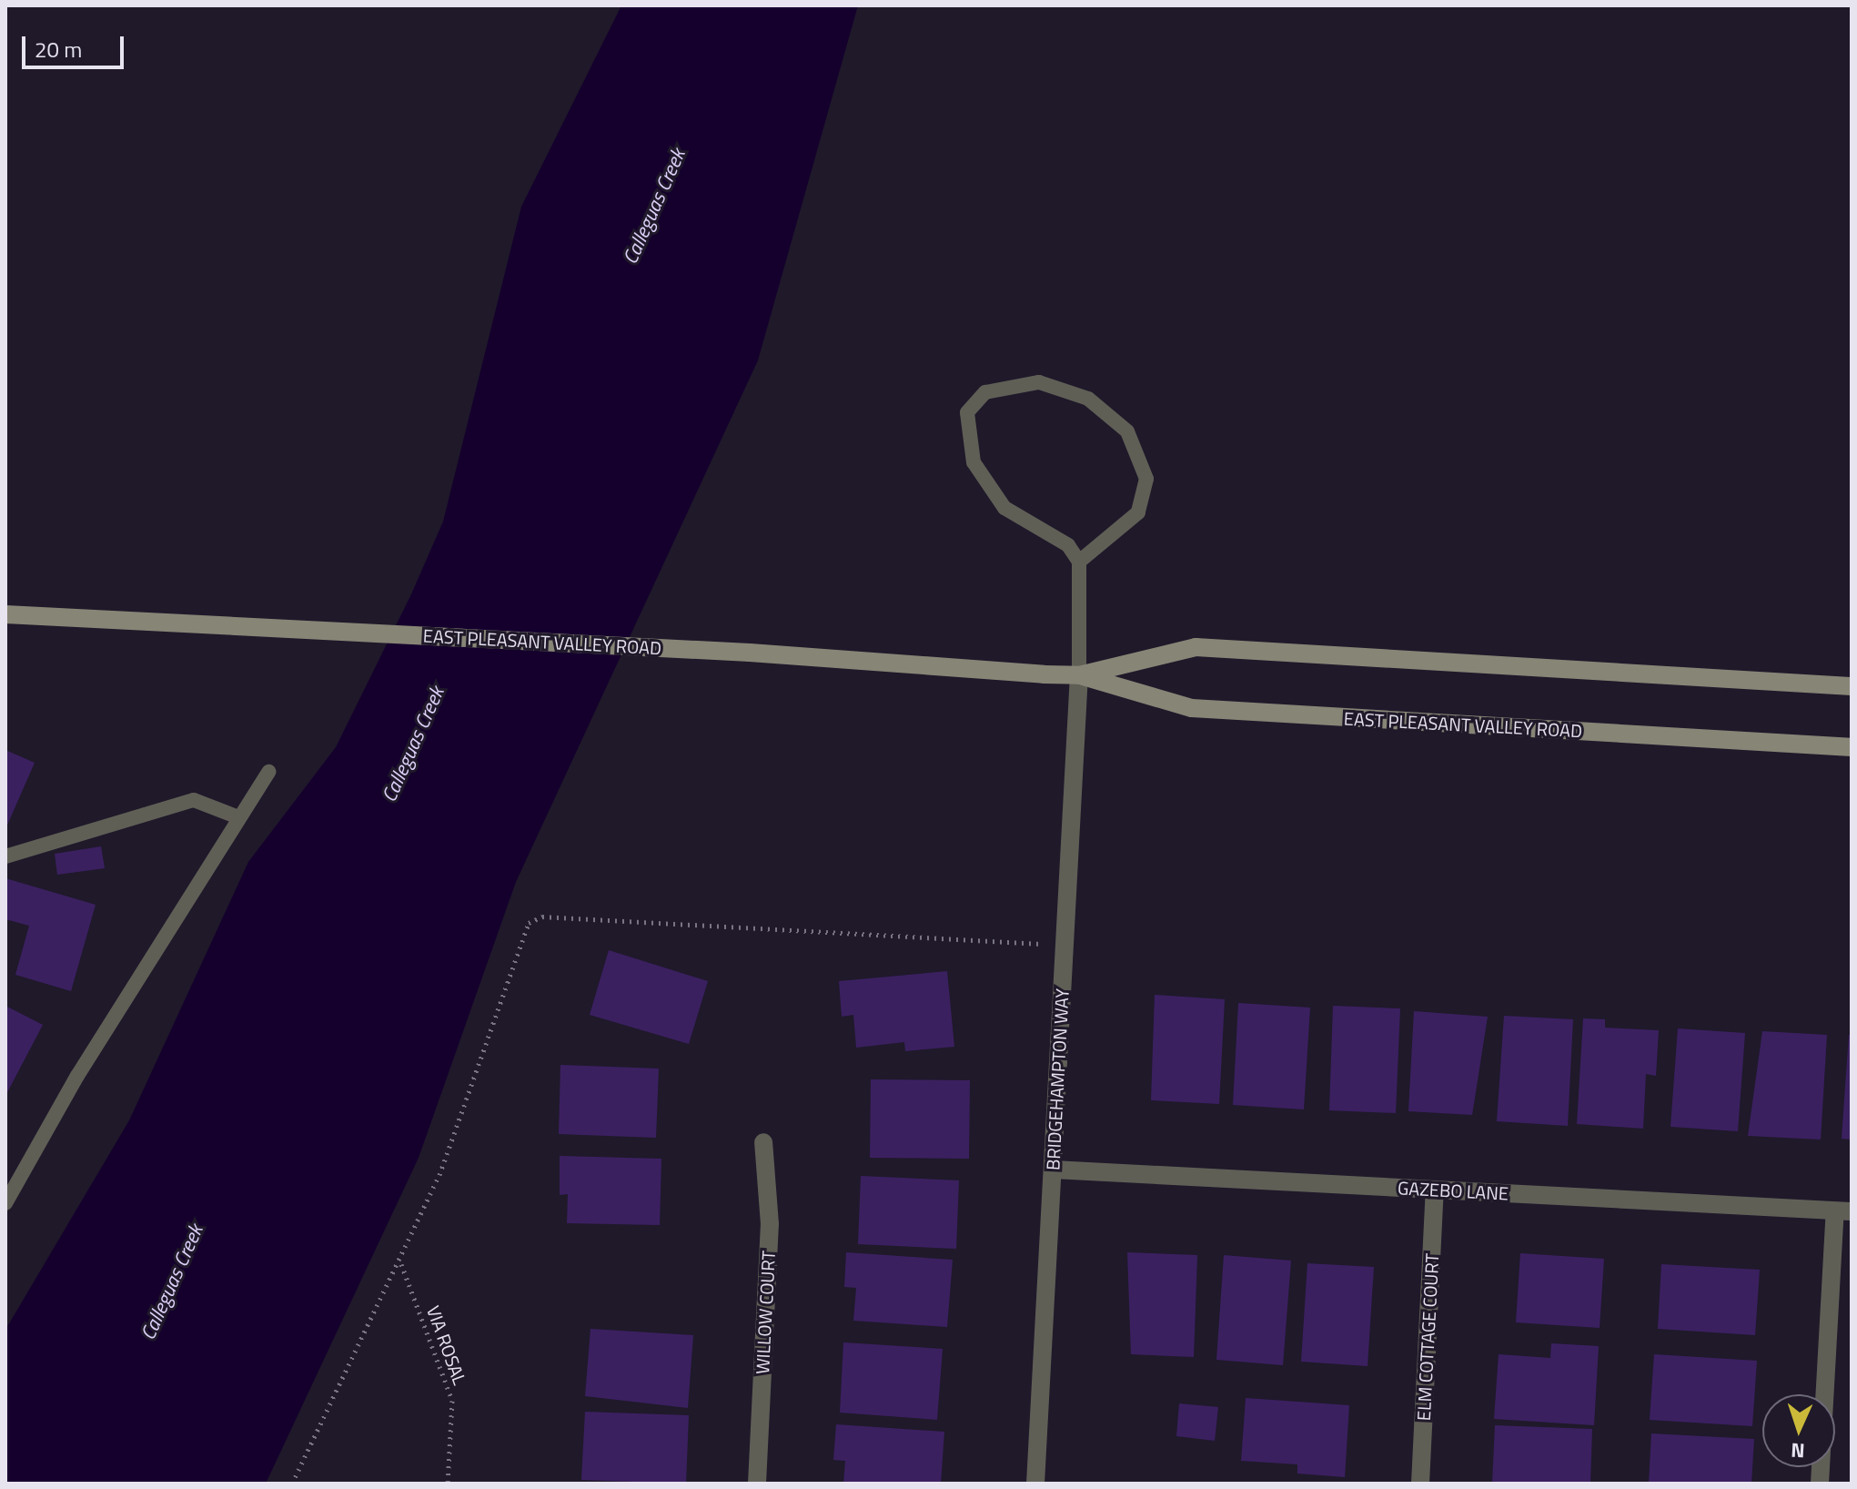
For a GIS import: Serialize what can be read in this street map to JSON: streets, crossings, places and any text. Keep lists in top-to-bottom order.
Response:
{
  "streets": {
    "main road": ["EAST PLEASANT VALLEY ROAD"],
    "street": [
      "BRIDGEHAMPTON WAY",
      "GAZEBO LANE",
      "WILLOW COURT",
      "ELM COTTAGE COURT"
    ],
    "path": ["VIA ROSAL"]
  },
  "crossings": [
    ["EAST PLEASANT VALLEY ROAD", "BRIDGEHAMPTON WAY"],
    ["BRIDGEHAMPTON WAY", "GAZEBO LANE"],
    ["GAZEBO LANE", "ELM COTTAGE COURT"]
  ],
  "water": ["Calleguas Creek"],
  "scale_bar": "20 m",
  "north": "bottom"
}
